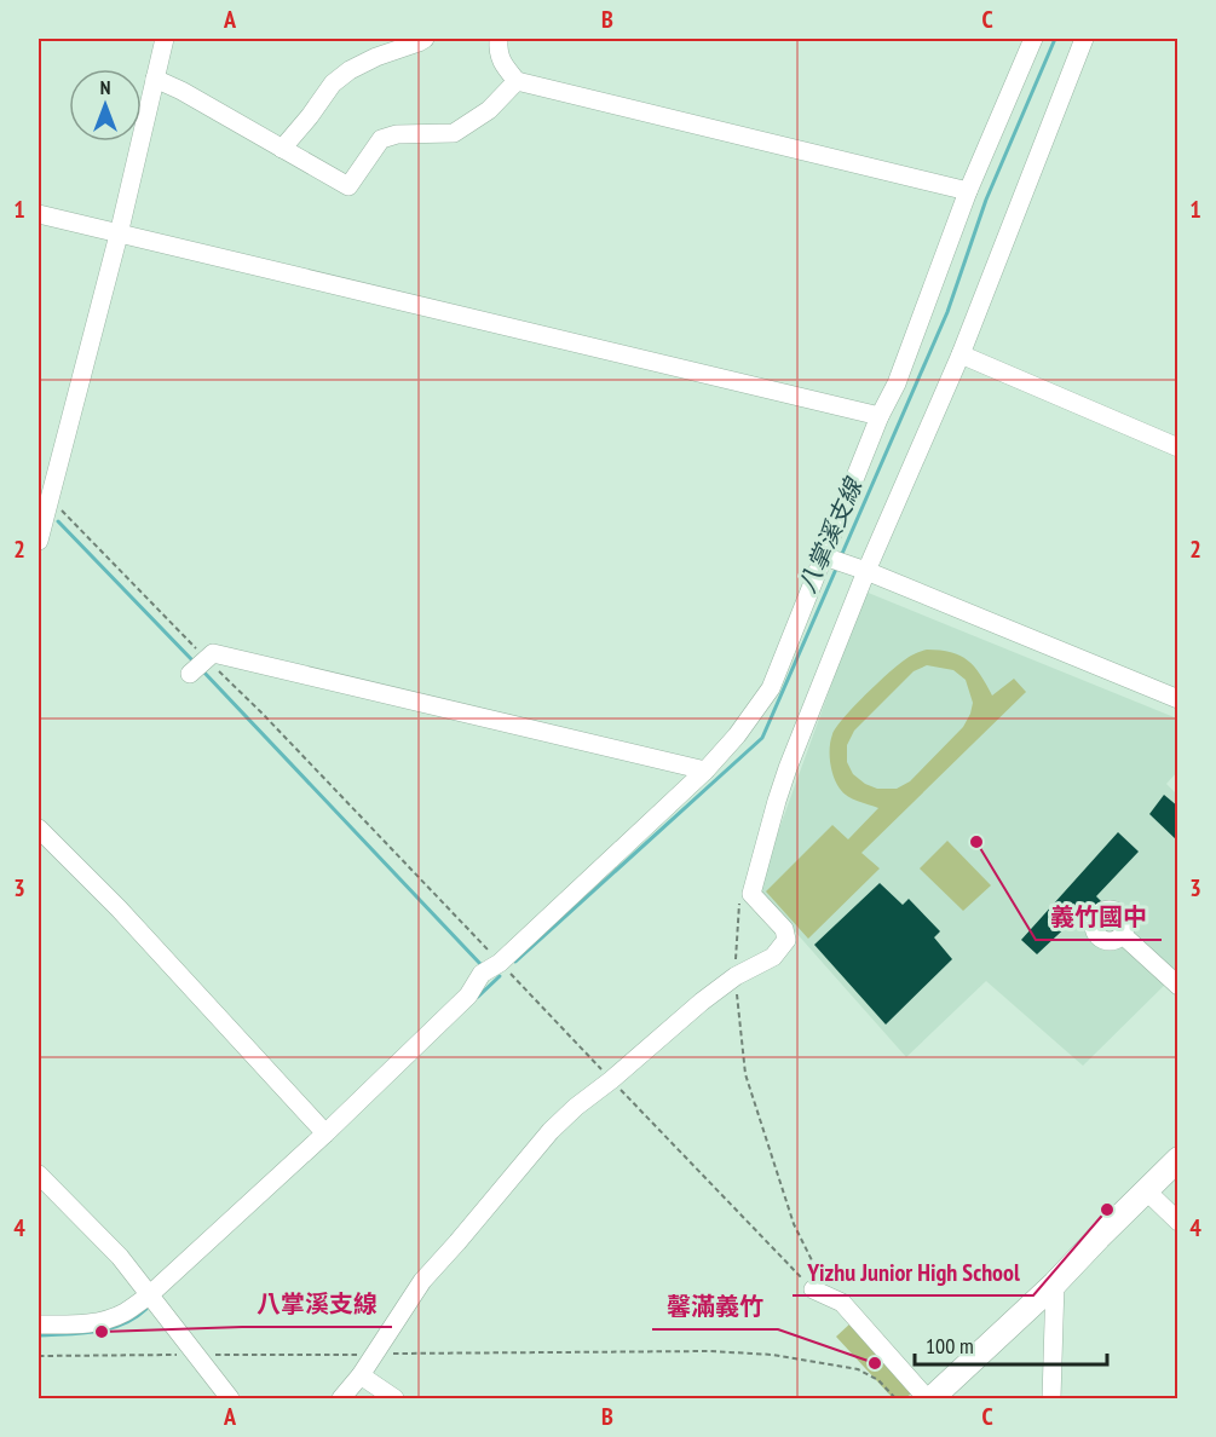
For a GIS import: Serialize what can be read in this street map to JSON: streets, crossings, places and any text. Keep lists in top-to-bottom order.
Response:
{
  "water": ["八掌溪支線"],
  "places": [
    "義竹國中",
    "Yizhu Junior High School",
    "八掌溪支線",
    "馨滿義竹"
  ],
  "scale_bar": "100 m",
  "north": "top",
  "grid": {
    "columns": ["A", "B", "C"],
    "rows": [
      "1",
      "2",
      "3",
      "4"
    ]
  }
}
